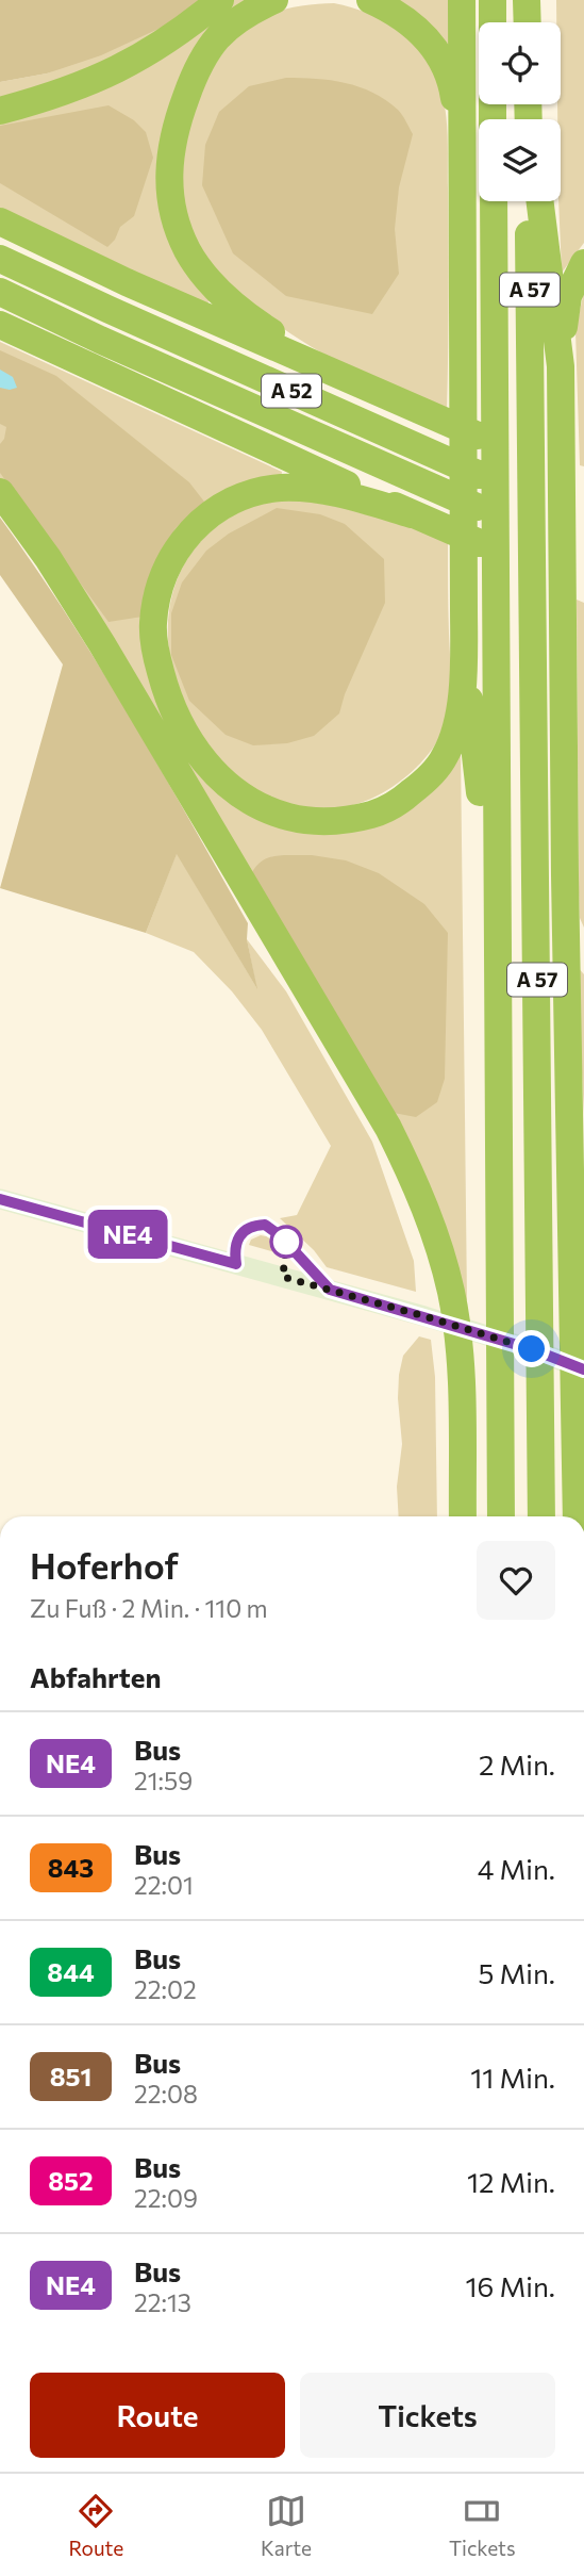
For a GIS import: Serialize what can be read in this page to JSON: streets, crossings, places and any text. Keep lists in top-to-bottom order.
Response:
{
  "streets": {
    "highway": ["A 57", "A 52"]
  },
  "lines": ["bus line NE4"],
  "page": {
    "on_map": "NE4",
    "heading": [
      ["Hoferhof", "Zu Fuß · 2 Min. · 110 m"],
      "Abfahrten"
    ],
    "list": [
      {
        "mark": "NE4",
        "name": "Bus",
        "note": "21:59",
        "value": "2 Min."
      },
      {
        "mark": "843",
        "name": "Bus",
        "note": "22:01",
        "value": "4 Min."
      },
      {
        "mark": "844",
        "name": "Bus",
        "note": "22:02",
        "value": "5 Min."
      },
      {
        "mark": "851",
        "name": "Bus",
        "note": "22:08",
        "value": "11 Min."
      },
      {
        "mark": "852",
        "name": "Bus",
        "note": "22:09",
        "value": "12 Min."
      },
      {
        "mark": "NE4",
        "name": "Bus",
        "note": "22:13",
        "value": "16 Min."
      }
    ],
    "buttons": ["Route", "Tickets"],
    "tabs": ["Route", "Karte", "Tickets"]
  }
}
